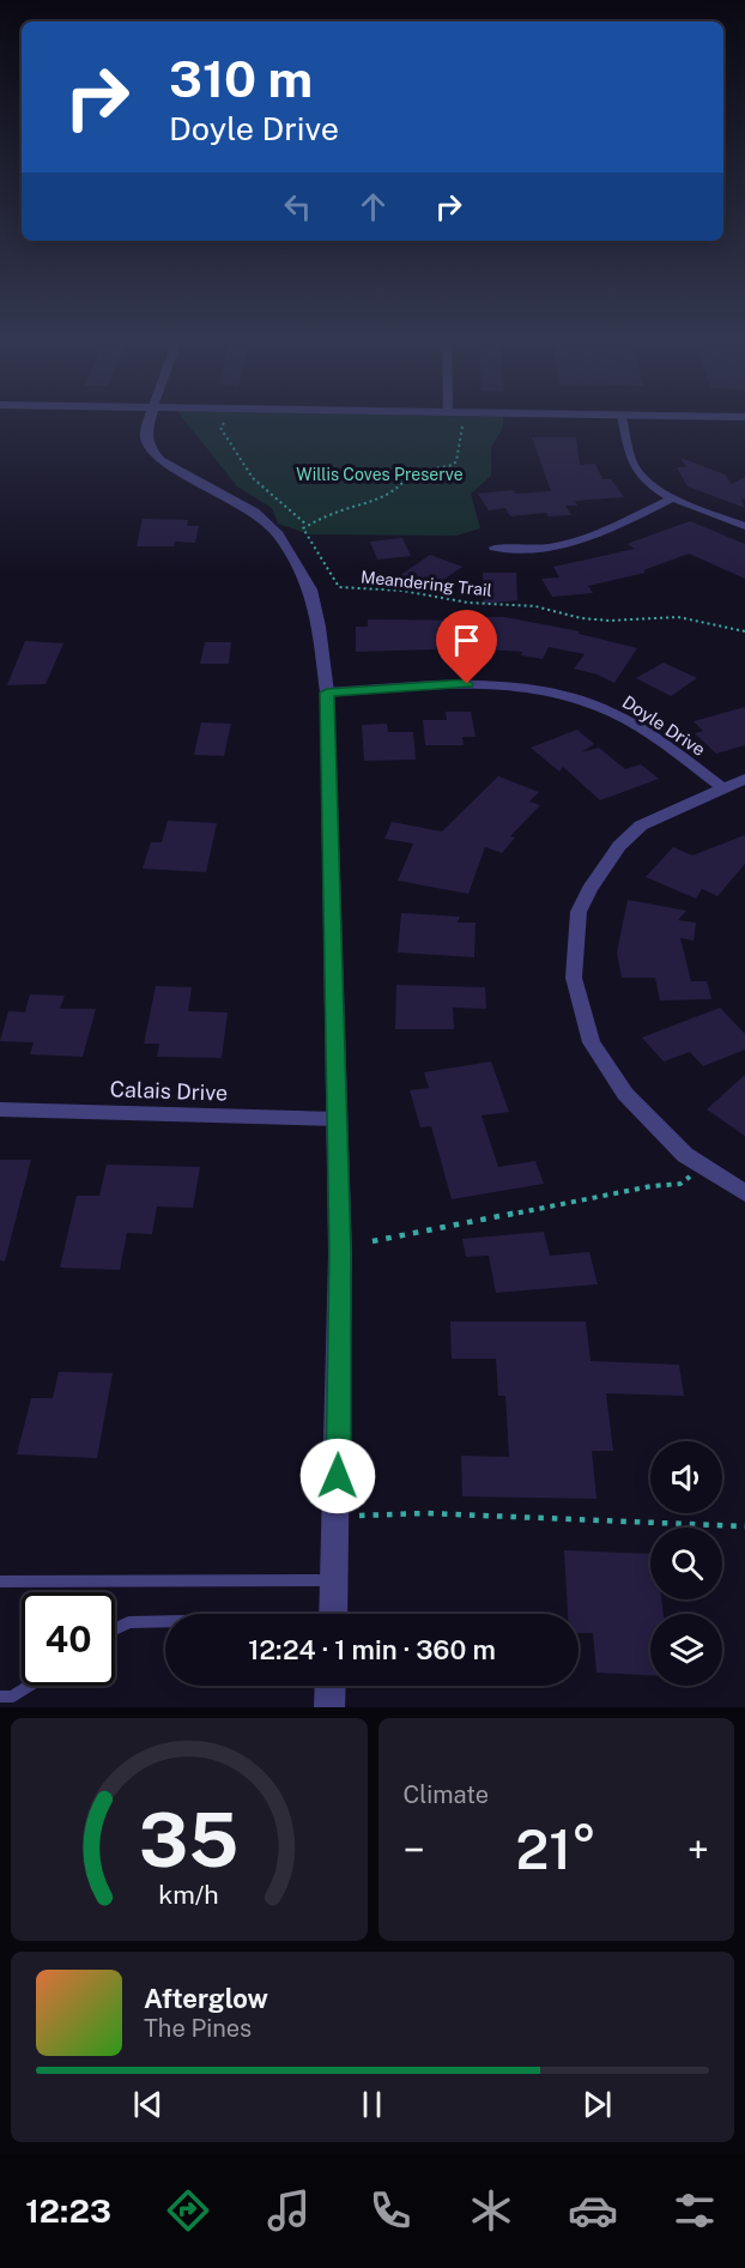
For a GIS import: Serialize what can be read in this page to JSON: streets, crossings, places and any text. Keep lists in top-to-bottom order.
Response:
{
  "streets": {
    "street": ["Doyle Drive", "Calais Drive"],
    "path": ["Meandering Trail"]
  },
  "parks": ["Willis Coves Preserve"],
  "page": {
    "turn": ["310 m", "Doyle Drive"],
    "limit": "40",
    "trip": "12:24 · 1 min · 360 m",
    "tile": "Climate",
    "heat": ["−", "21°", "+"],
    "song": ["Afterglow", "The Pines"],
    "tabs": "12:23",
    "gauge": ["35", "km/h"]
  }
}
